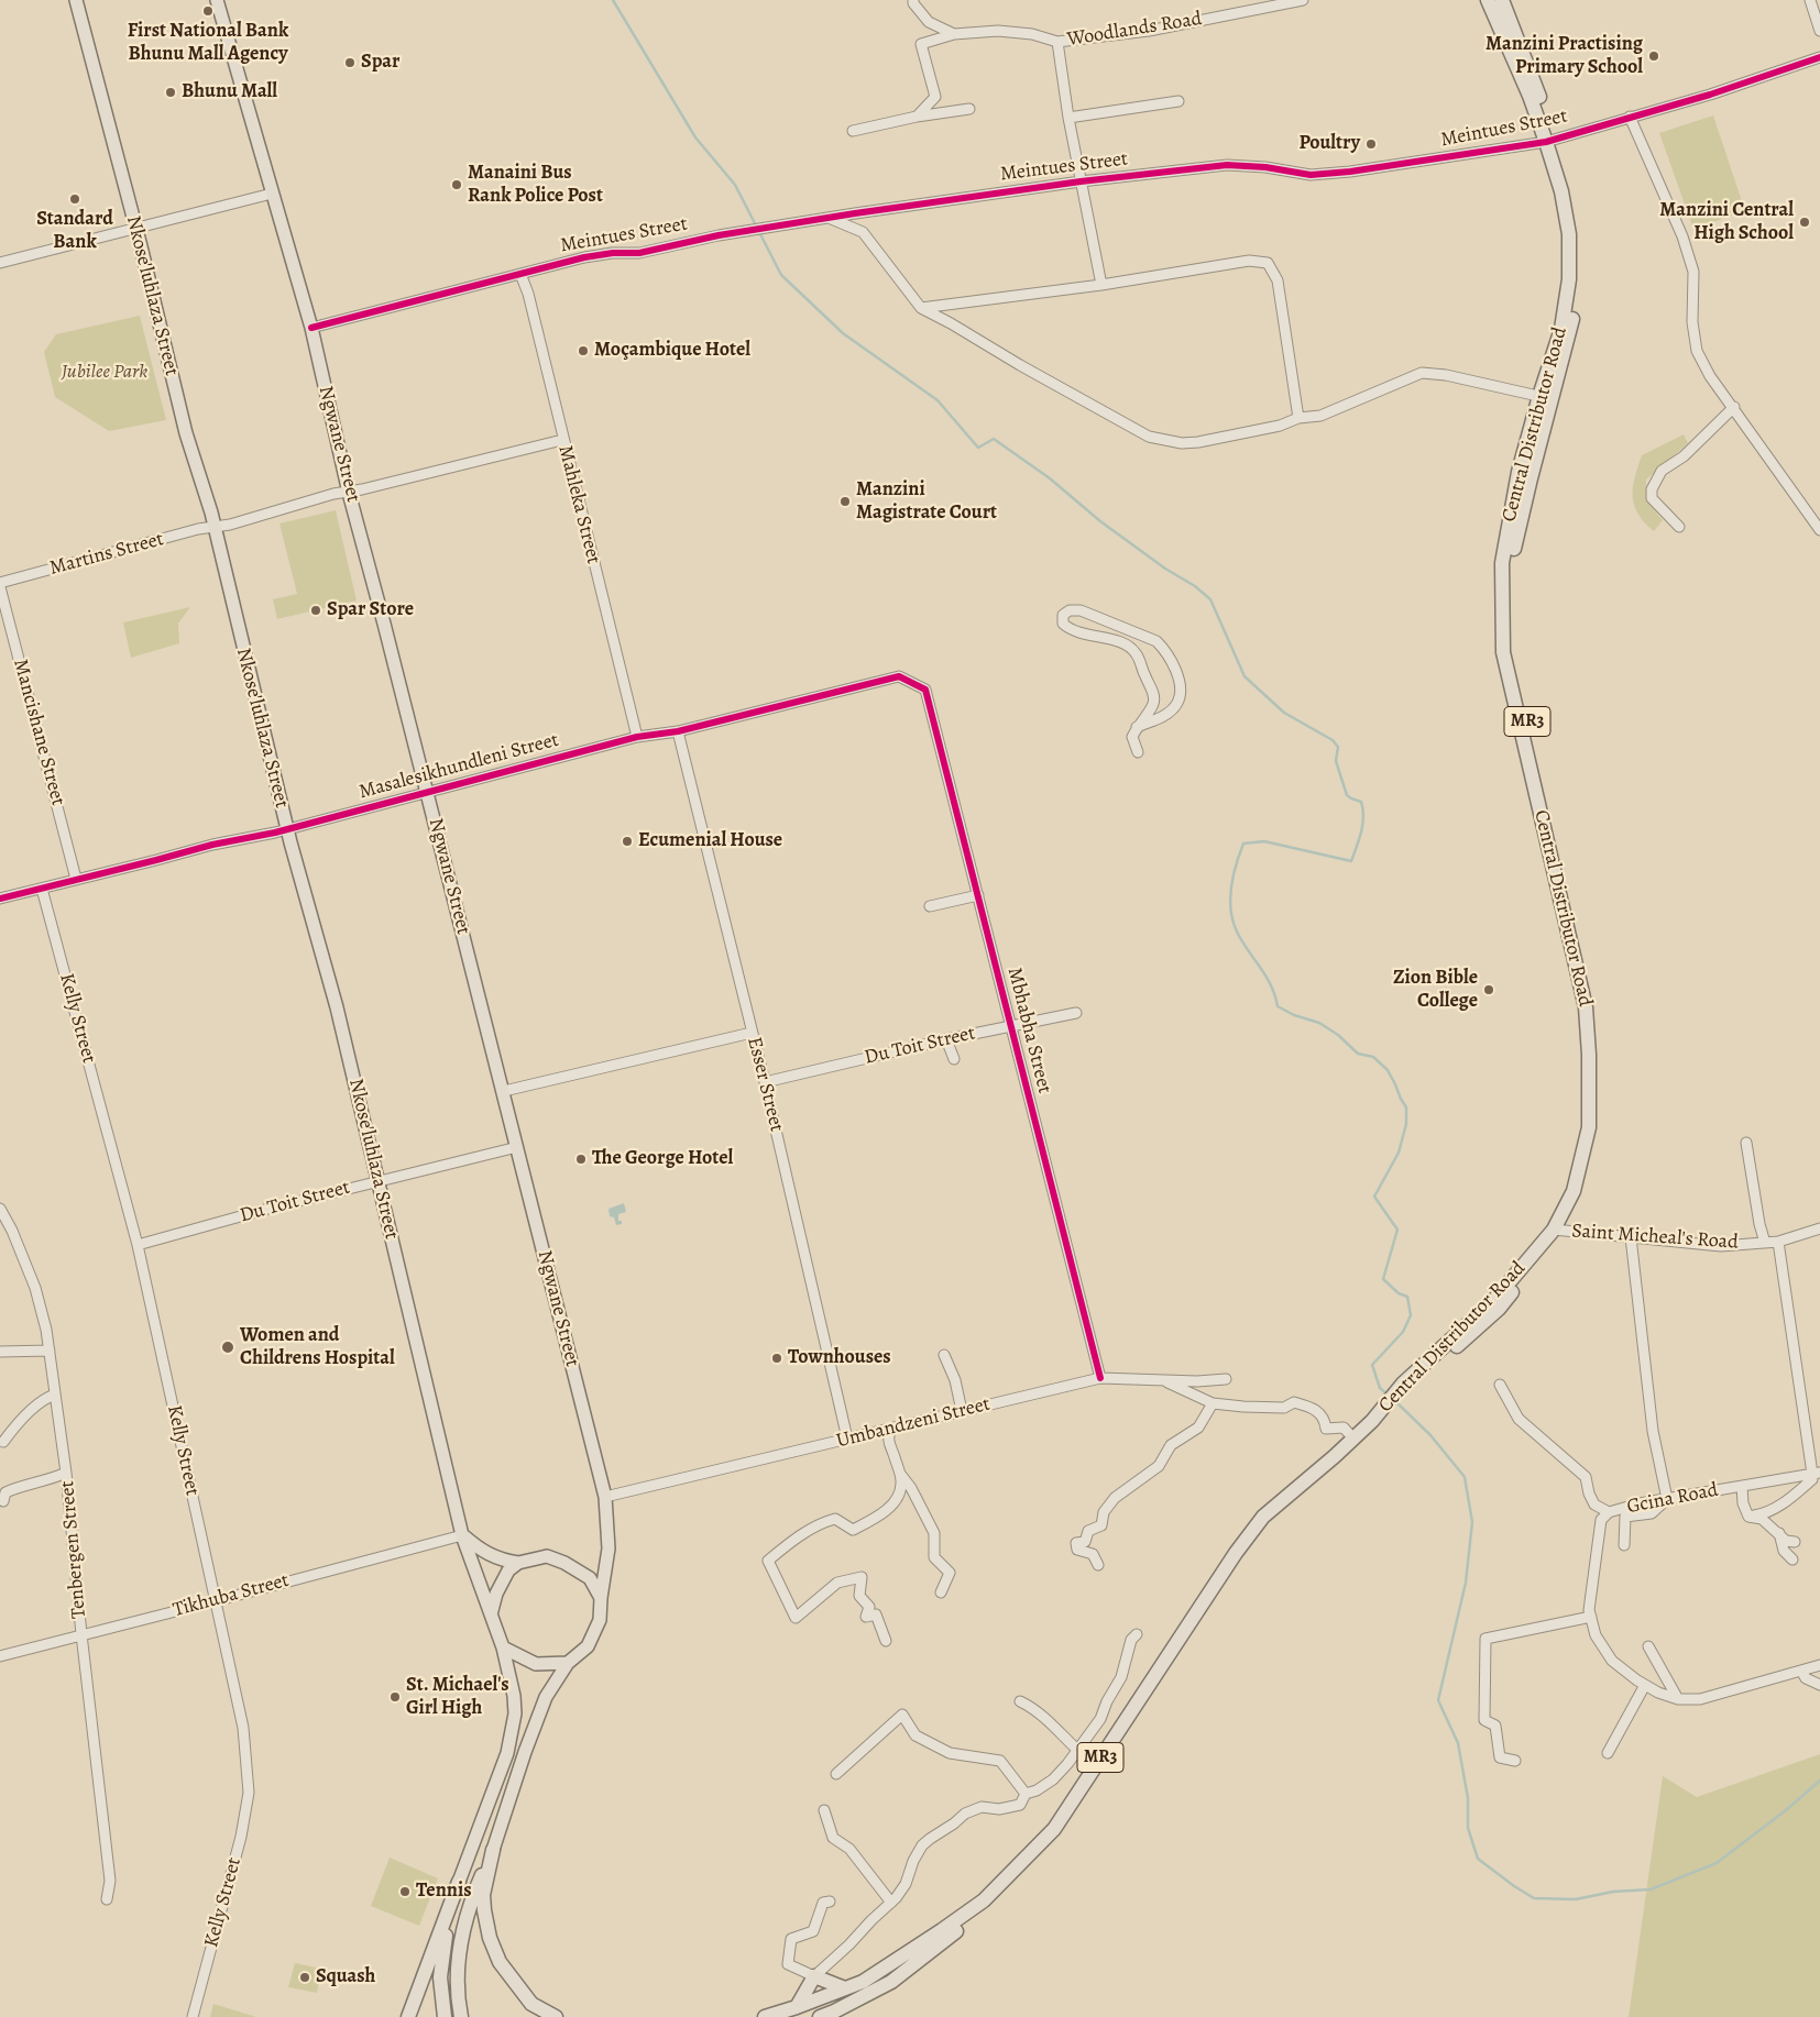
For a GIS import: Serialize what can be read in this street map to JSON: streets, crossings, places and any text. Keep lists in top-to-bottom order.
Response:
{
  "streets": {
    "highway": ["Central Distributor Road", "MR3"],
    "main road": ["Nkose'luhlaza Street", "Ngwane Street"],
    "street": [
      "Woodlands Road",
      "Meintues Street",
      "Mahleka Street",
      "Martins Street",
      "Mancishane Street",
      "Masalesikhundleni Street",
      "Kelly Street",
      "Mbhabha Street",
      "Du Toit Street",
      "Esser Street",
      "Saint Micheal's Road",
      "Umbandzeni Street",
      "Gcina Road",
      "Tenbergen Street",
      "Tikhuba Street"
    ]
  },
  "crossings": [
    ["Meintues Street", "Central Distributor Road"],
    ["Meintues Street", "Ngwane Street"],
    ["Meintues Street", "Mahleka Street"],
    ["Nkose'luhlaza Street", "Ngwane Street"],
    ["Nkose'luhlaza Street", "Martins Street"],
    ["Nkose'luhlaza Street", "Masalesikhundleni Street"],
    ["Nkose'luhlaza Street", "Du Toit Street"],
    ["Nkose'luhlaza Street", "Tikhuba Street"],
    ["Central Distributor Road", "Saint Micheal's Road"],
    ["Ngwane Street", "Martins Street"],
    ["Ngwane Street", "Masalesikhundleni Street"],
    ["Ngwane Street", "Du Toit Street"],
    ["Ngwane Street", "Umbandzeni Street"],
    ["Mahleka Street", "Masalesikhundleni Street"],
    ["Martins Street", "Mancishane Street"],
    ["Mancishane Street", "Masalesikhundleni Street"],
    ["Masalesikhundleni Street", "Kelly Street"],
    ["Masalesikhundleni Street", "Mbhabha Street"],
    ["Masalesikhundleni Street", "Esser Street"],
    ["Kelly Street", "Du Toit Street"],
    ["Kelly Street", "Tikhuba Street"],
    ["Mbhabha Street", "Du Toit Street"],
    ["Mbhabha Street", "Umbandzeni Street"],
    ["Du Toit Street", "Esser Street"],
    ["Esser Street", "Umbandzeni Street"],
    ["Tenbergen Street", "Tikhuba Street"]
  ],
  "parks": ["Jubilee Park"],
  "places": [
    "First National Bank Bhunu Mall Agency",
    "Manzini Practising Primary School",
    "Spar",
    "Bhunu Mall",
    "Poultry",
    "Manaini Bus Rank Police Post",
    "Standard Bank",
    "Manzini Central High School",
    "Moçambique Hotel",
    "Manzini Magistrate Court",
    "Spar Store",
    "Ecumenial House",
    "Zion Bible College",
    "The George Hotel",
    "Women and Childrens Hospital",
    "Townhouses",
    "St. Michael's Girl High",
    "Tennis",
    "Squash"
  ]
}
